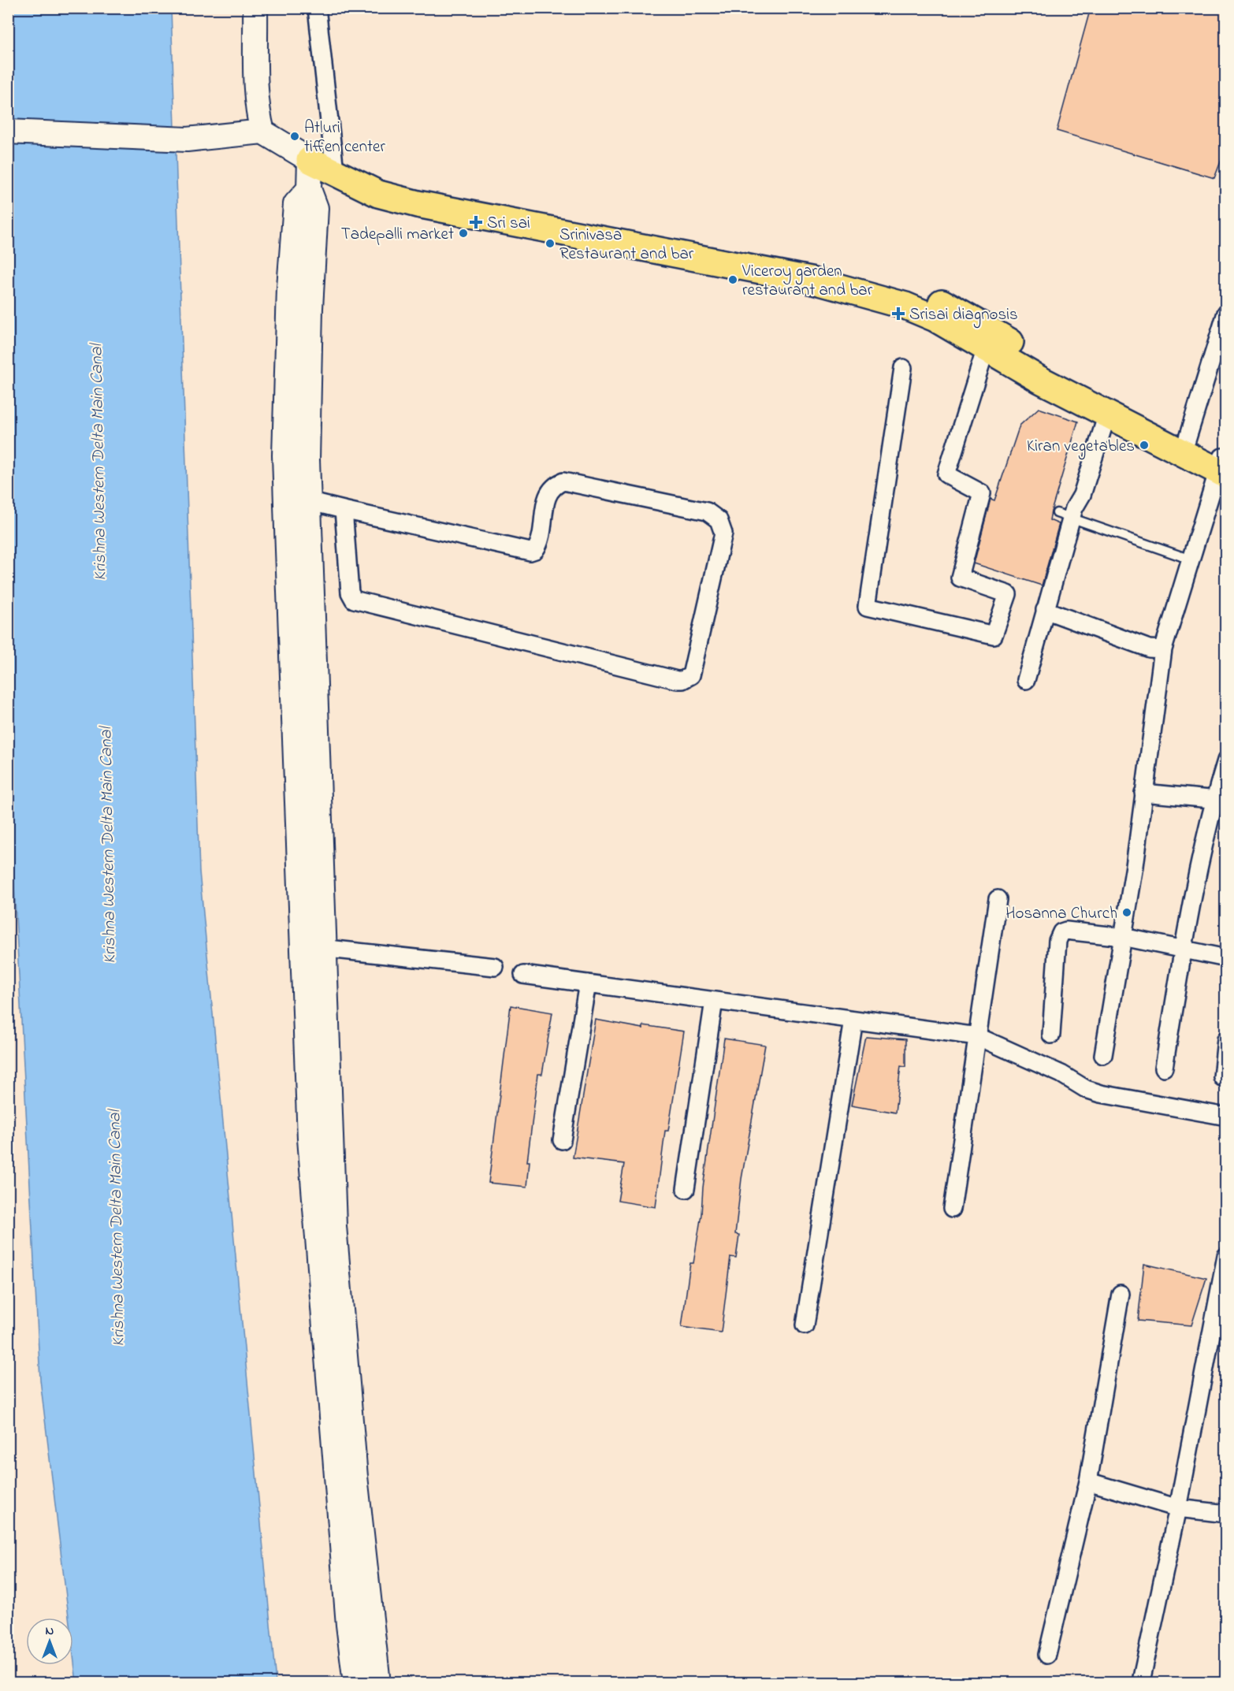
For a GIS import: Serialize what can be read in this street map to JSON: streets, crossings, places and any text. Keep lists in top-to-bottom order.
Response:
{
  "water": ["Krishna Western Delta Main Canal"],
  "places": {
    "other": [
      "Atluri tiffen center",
      "Tadepalli market",
      "Srinivasa Restaurant and bar",
      "Viceroy garden restaurant and bar",
      "Kiran vegetables",
      "Hosanna Church"
    ],
    "health": ["Sri sai", "Srisai diagnosis"]
  },
  "north": "top"
}
